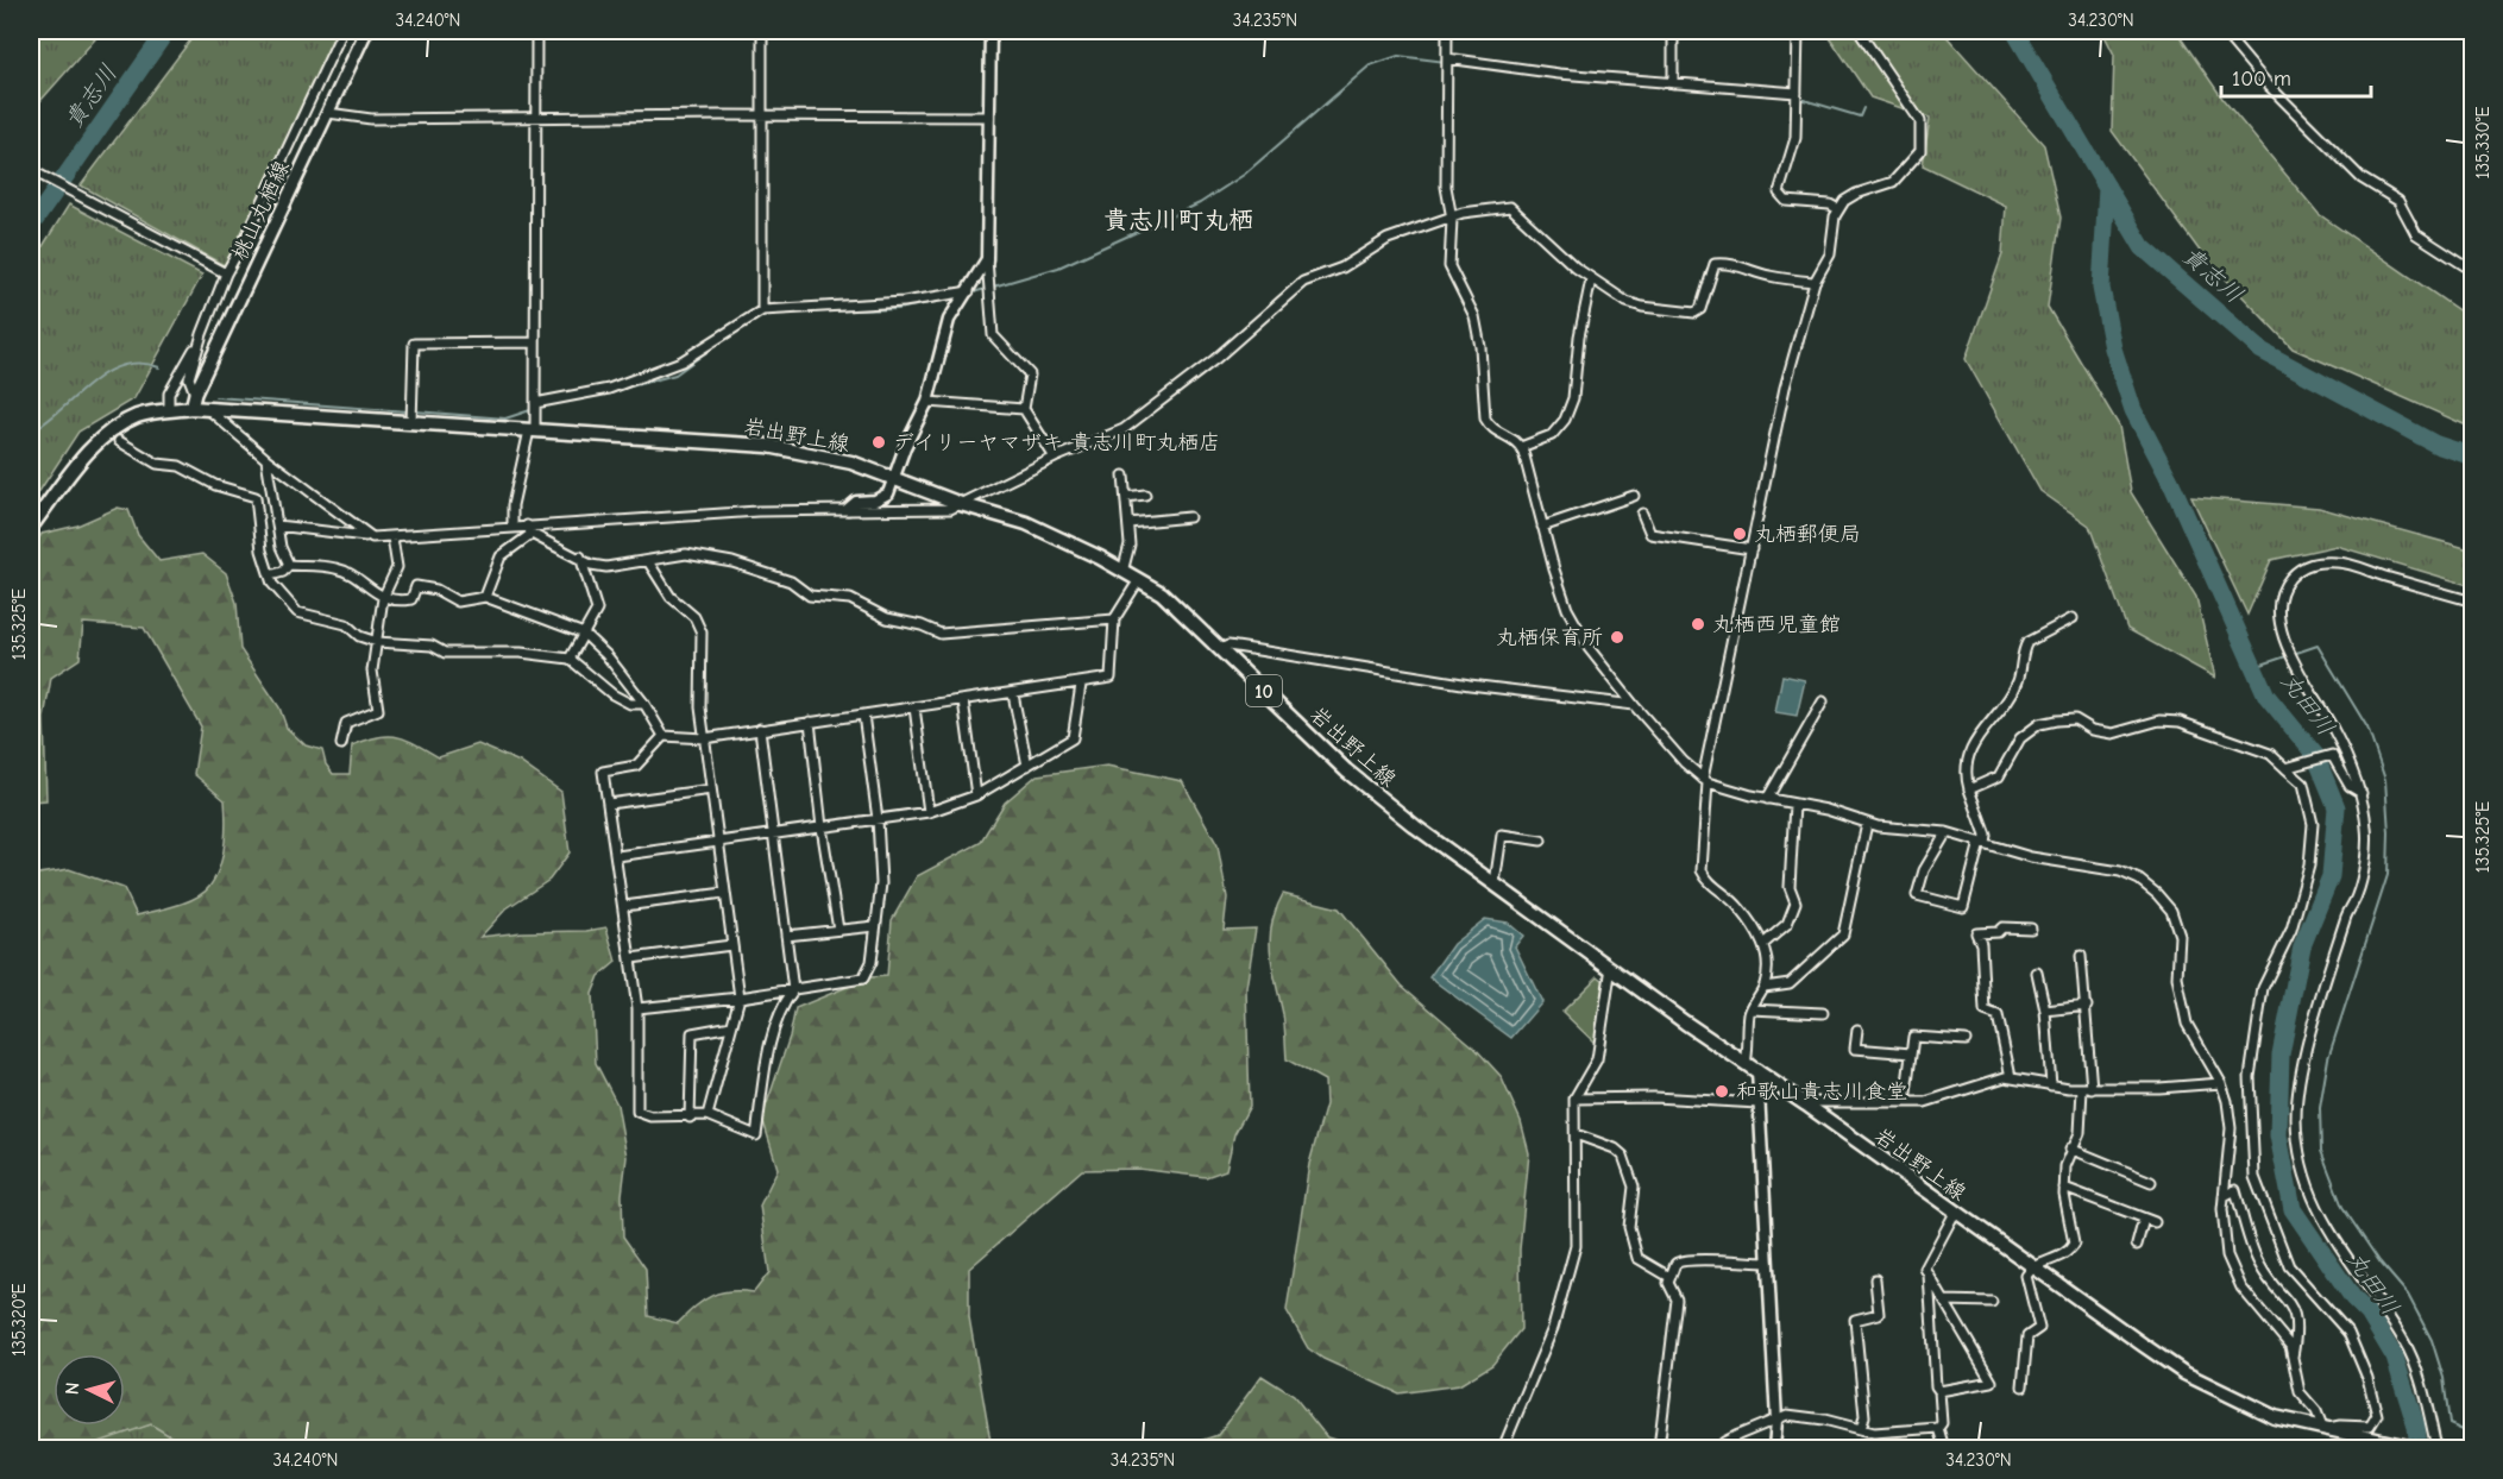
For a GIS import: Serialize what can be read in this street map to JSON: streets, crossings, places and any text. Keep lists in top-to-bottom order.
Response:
{
  "streets": {
    "main road": ["桃山丸栖線", "岩出野上線", "10"]
  },
  "crossings": [
    ["桃山丸栖線", "岩出野上線"]
  ],
  "districts": ["貴志川町丸栖"],
  "water": ["貴志川", "丸田川"],
  "places": [
    "デイリーヤマザキ 貴志川町丸栖店",
    "丸栖郵便局",
    "丸栖西児童館",
    "丸栖保育所",
    "和歌山貴志川食堂"
  ],
  "scale_bar": "100 m",
  "north": "left",
  "coordinates": [
    "34.240°N",
    "34.235°N",
    "34.230°N",
    "135.330°E",
    "135.325°E",
    "135.320°E"
  ]
}
